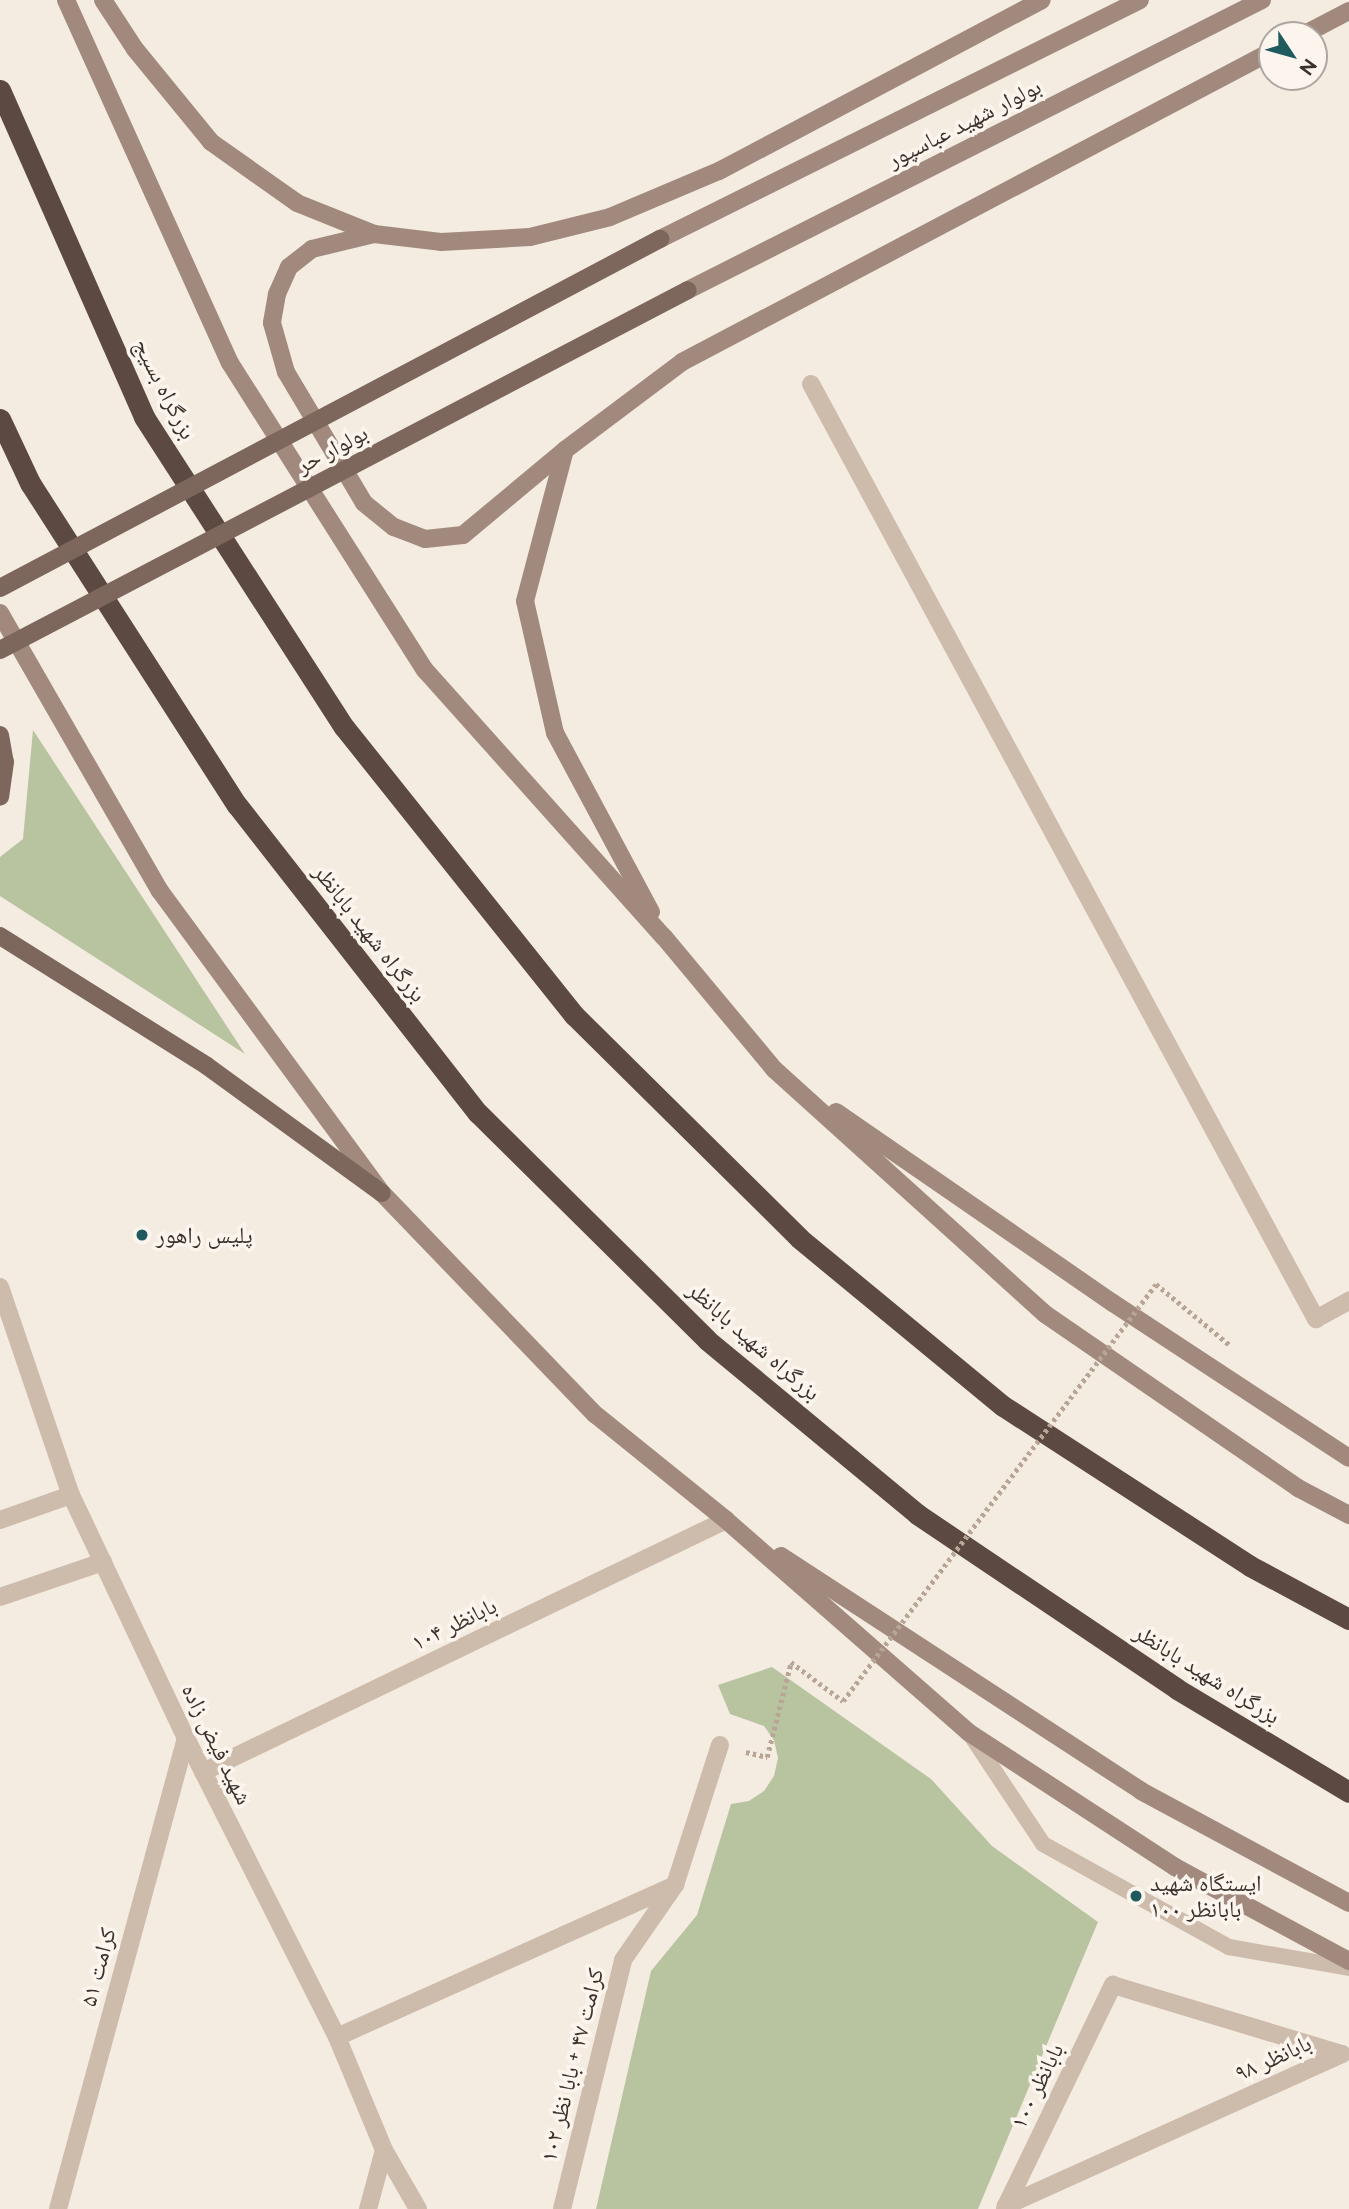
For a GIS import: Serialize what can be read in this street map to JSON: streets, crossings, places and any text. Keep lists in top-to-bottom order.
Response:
{
  "streets": {
    "highway": ["بزرگراه بسیج", "بزرگراه شهید بابانظر"],
    "main road": ["بولوار شهید عباسپور", "بولوار حر"],
    "street": [
      "بابانظر ۱۰۴",
      "شهید فیض زاده",
      "کرامت ۵۱",
      "بابانظر ۹۸",
      "کرامت ۴۷ + بابا نظر ۱۰۲",
      "بابانظر ۱۰۰"
    ]
  },
  "crossings": [
    ["بولوار شهید عباسپور", "بولوار حر"],
    ["بابانظر ۱۰۴", "شهید فیض زاده"],
    ["شهید فیض زاده", "کرامت ۵۱"],
    ["بابانظر ۹۸", "بابانظر ۱۰۰"]
  ],
  "places": ["پلیس راهور", "ایستگاه شهید بابانظر ۱۰۰"],
  "north": "bottom right"
}
